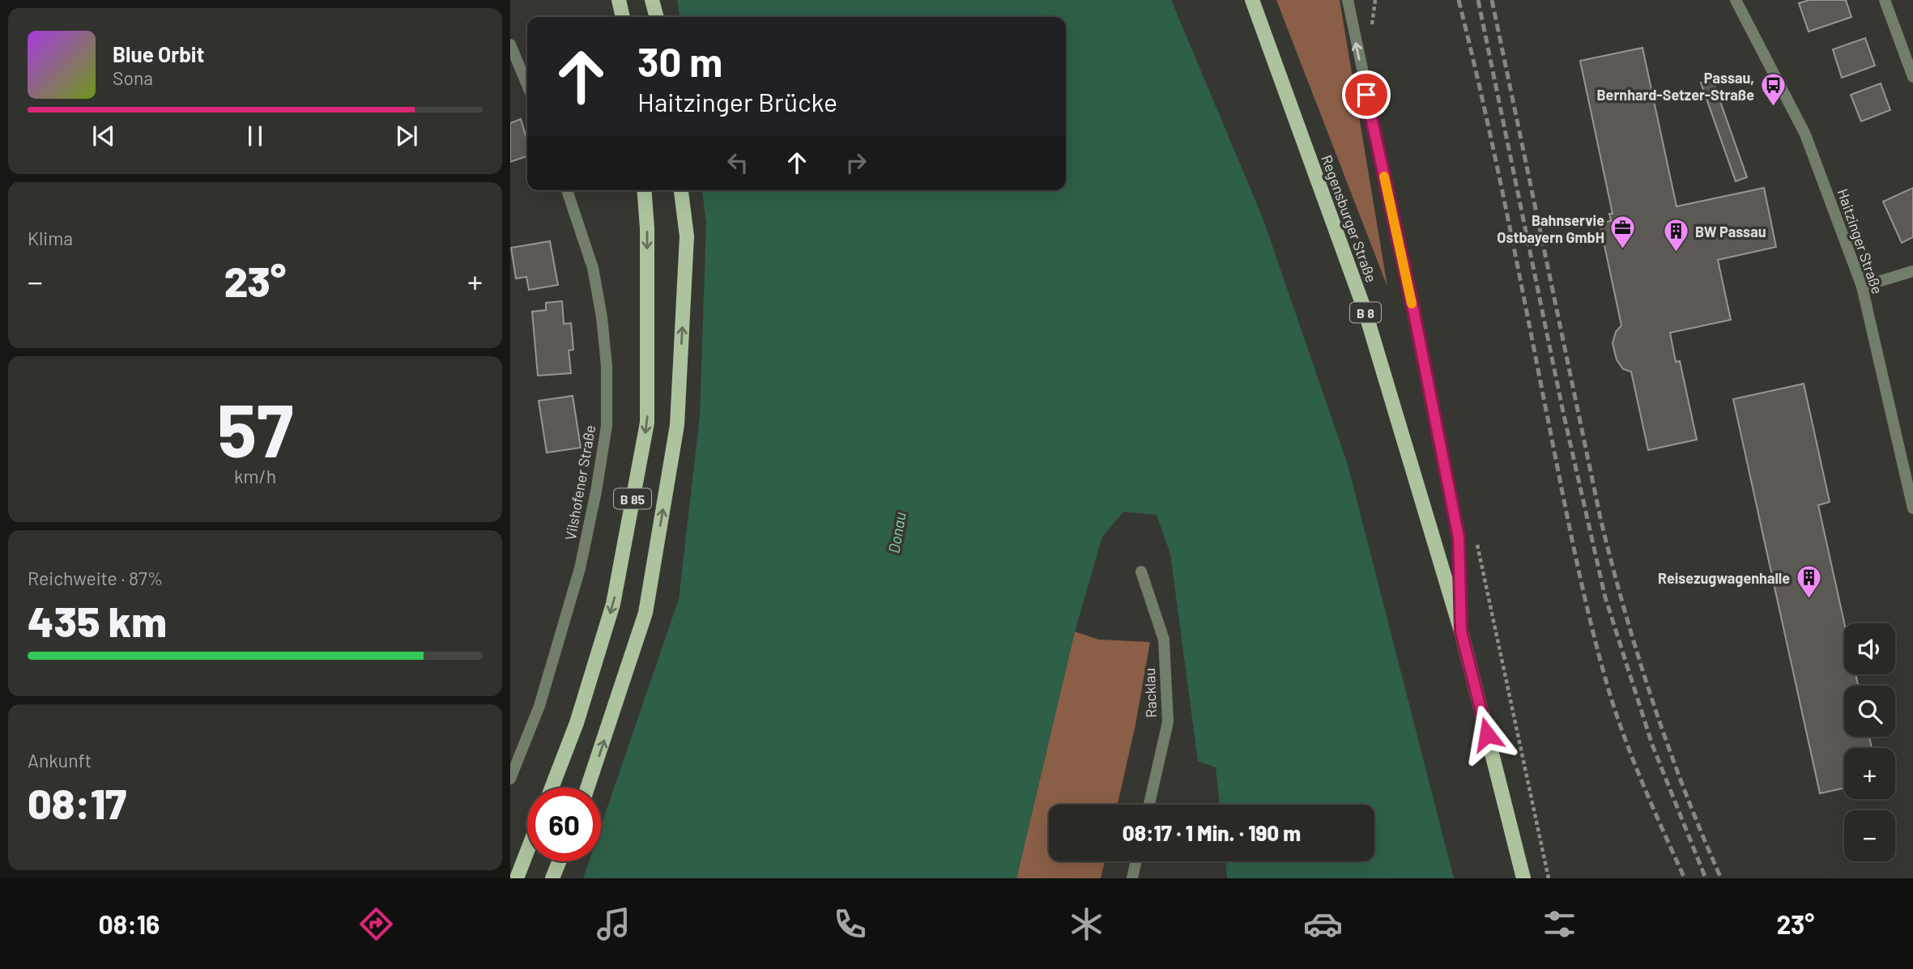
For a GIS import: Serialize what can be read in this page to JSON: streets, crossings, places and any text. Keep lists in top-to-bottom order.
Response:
{
  "streets": {
    "main road": ["Regensburger Straße", "B 8", "B 85"],
    "street": ["Haitzinger Straße", "Vilshofener Straße", "Racklau"]
  },
  "water": ["Donau"],
  "places": {
    "bus stop": ["Passau, Bernhard-Setzer-Straße"],
    "office": ["Bahnservie Ostbayern GmbH"],
    "building": ["BW Passau", "Reisezugwagenhalle"]
  },
  "page": {
    "turn": ["30 m", "Haitzinger Brücke"],
    "song": ["Blue Orbit", "Sona"],
    "tile": [
      "Klima",
      ["57", "km/h"],
      ["Reichweite · 87%", "435 km"],
      ["Ankunft", "08:17"]
    ],
    "heat": ["−", "23°", "+"],
    "map_buttons": ["+", "−"],
    "limit": "60",
    "trip": "08:17 · 1 Min. · 190 m",
    "tabs": ["08:16", "23°"]
  }
}
